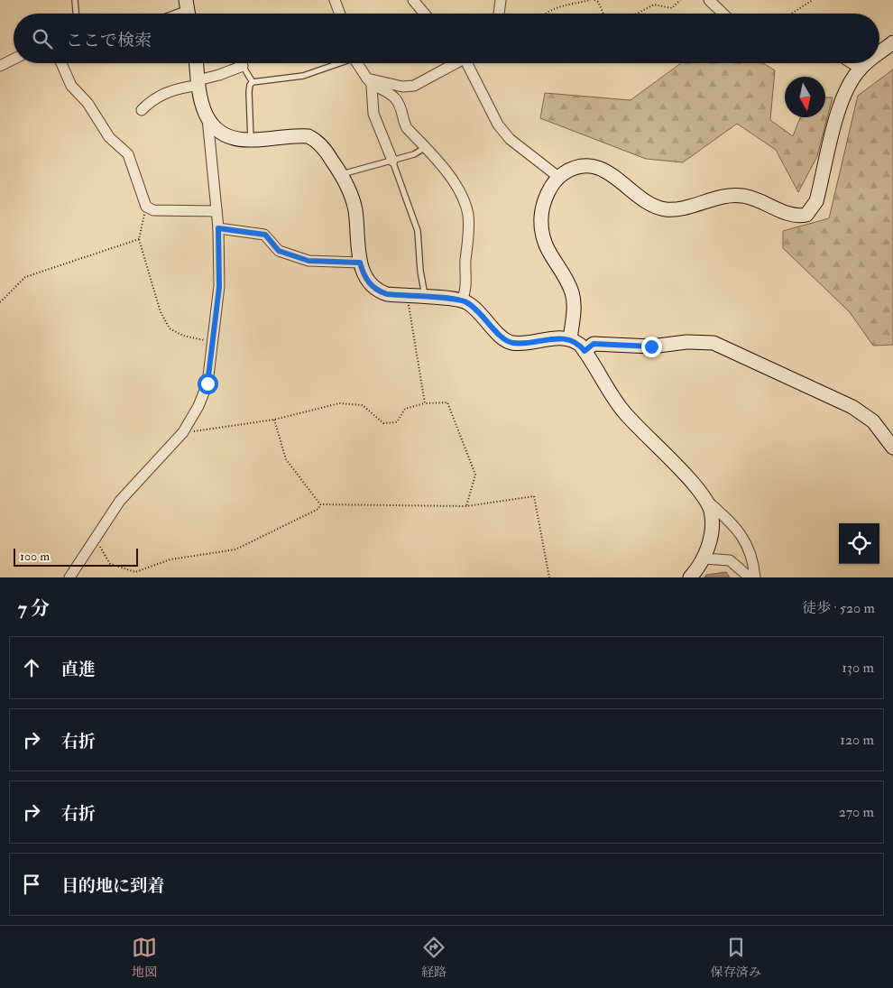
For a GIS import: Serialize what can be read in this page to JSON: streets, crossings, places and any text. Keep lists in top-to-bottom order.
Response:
{
  "scale_bar": "100 m",
  "north": "bottom",
  "page": {
    "search": "ここで検索",
    "scale": "100 m",
    "heading": ["7 分", "徒歩 · 520 m"],
    "list": [
      ["直進", "130 m"],
      ["右折", "120 m"],
      ["右折", "270 m"],
      "目的地に到着"
    ],
    "nav": ["地図", "経路", "保存済み"]
  }
}
